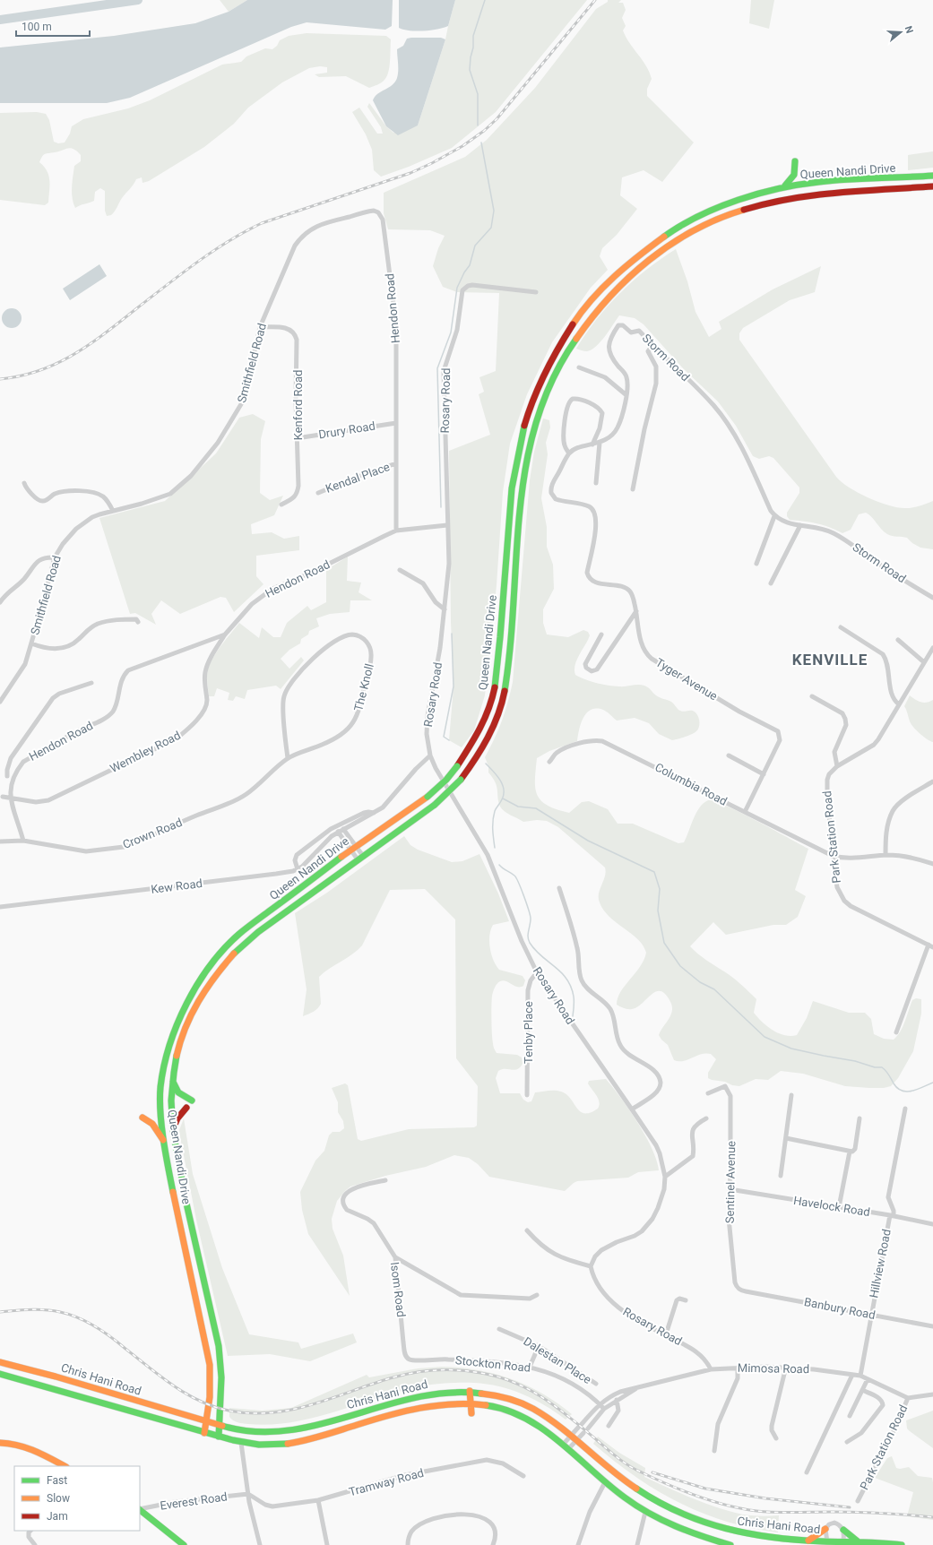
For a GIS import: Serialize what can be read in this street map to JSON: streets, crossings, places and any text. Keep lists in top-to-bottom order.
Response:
{
  "streets": {
    "main road": ["Queen Nandi Drive", "Chris Hani Road"],
    "street": [
      "Hendon Road",
      "Storm Road",
      "Smithfield Road",
      "Rosary Road",
      "Kenford Road",
      "Drury Road",
      "Kendal Place",
      "Tyger Avenue",
      "The Knoll",
      "Wembley Road",
      "Columbia Road",
      "Crown Road",
      "Park Station Road",
      "Kew Road",
      "Tenby Place",
      "Sentinel Avenue",
      "Havelock Road",
      "Hillview Road",
      "Isom Road",
      "Banbury Road",
      "Dalestan Place",
      "Stockton Road",
      "Mimosa Road",
      "Tramway Road",
      "Everest Road"
    ]
  },
  "crossings": [
    ["Queen Nandi Drive", "Chris Hani Road"],
    ["Hendon Road", "Smithfield Road"],
    ["Hendon Road", "Drury Road"],
    ["Hendon Road", "Kendal Place"],
    ["Hendon Road", "Wembley Road"],
    ["Storm Road", "Tyger Avenue"],
    ["Smithfield Road", "Kenford Road"],
    ["Rosary Road", "Kew Road"],
    ["Rosary Road", "Tenby Place"],
    ["Rosary Road", "Mimosa Road"],
    ["Kenford Road", "Drury Road"],
    ["Tyger Avenue", "Columbia Road"],
    ["The Knoll", "Crown Road"],
    ["Columbia Road", "Park Station Road"],
    ["Park Station Road", "Mimosa Road"],
    ["Sentinel Avenue", "Havelock Road"],
    ["Sentinel Avenue", "Banbury Road"],
    ["Havelock Road", "Hillview Road"],
    ["Hillview Road", "Banbury Road"],
    ["Hillview Road", "Mimosa Road"],
    ["Isom Road", "Stockton Road"],
    ["Stockton Road", "Mimosa Road"],
    ["Tramway Road", "Everest Road"]
  ],
  "districts": ["KENVILLE"],
  "legend": ["Fast", "Slow", "Jam"],
  "scale_bar": "100 m",
  "north": "right"
}
